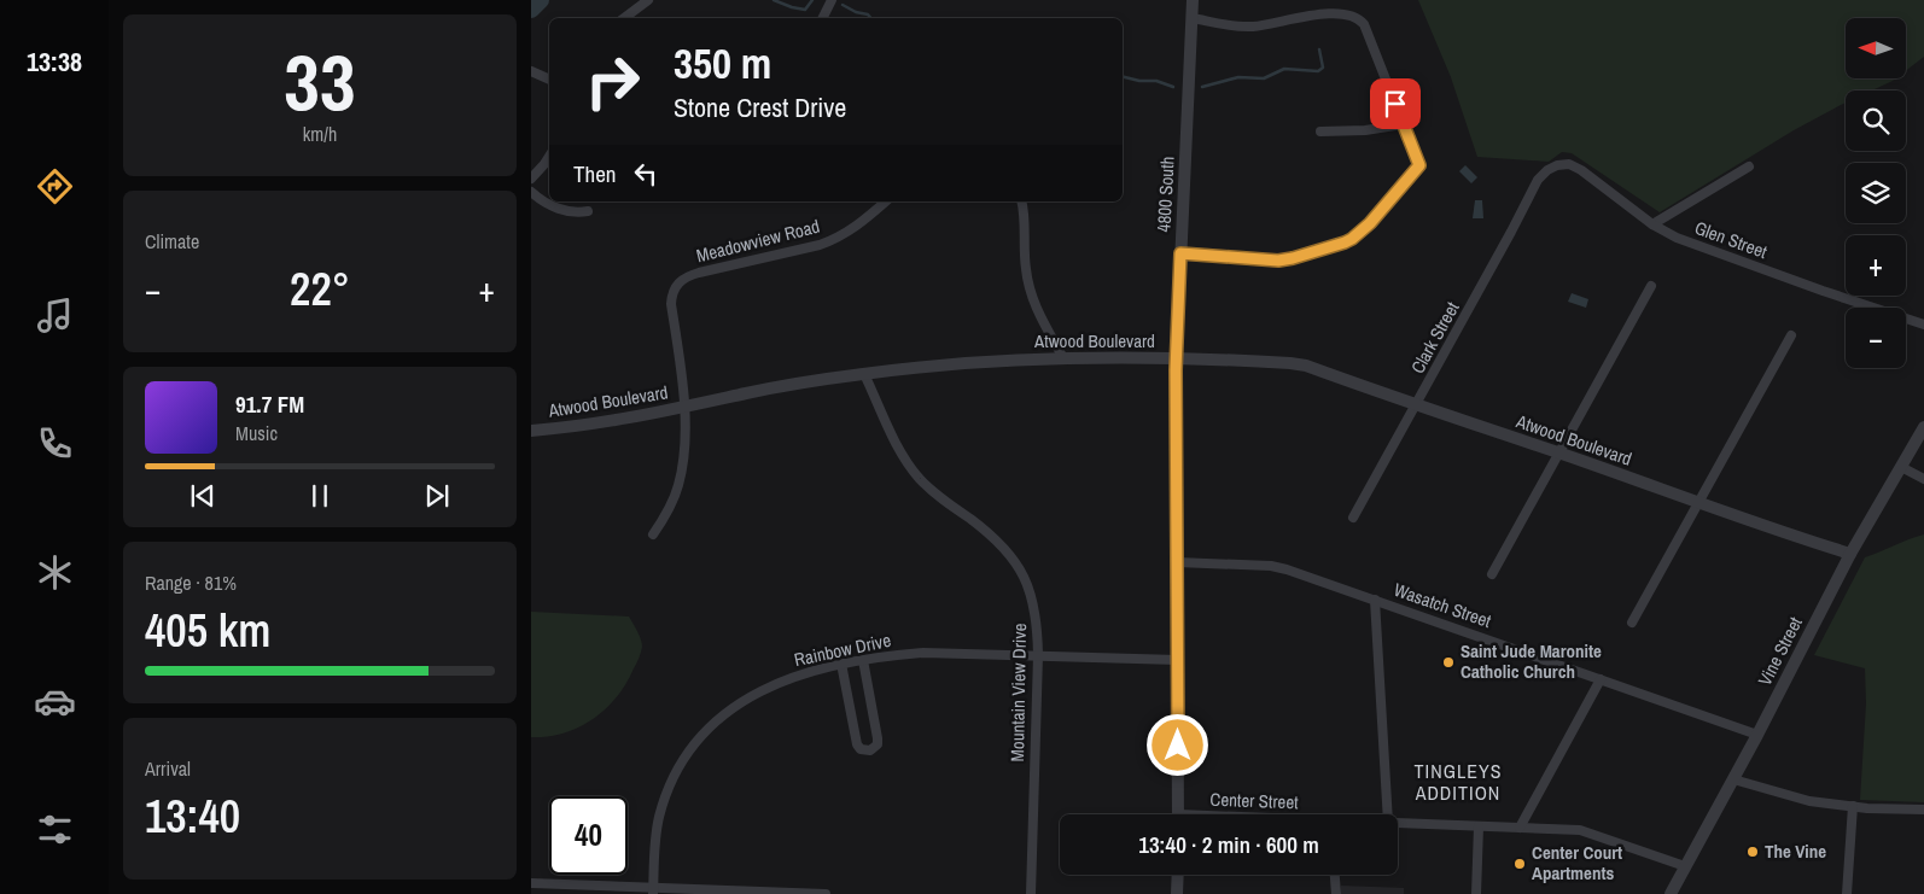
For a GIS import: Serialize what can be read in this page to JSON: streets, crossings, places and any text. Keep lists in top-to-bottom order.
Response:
{
  "streets": {
    "street": [
      "4800 South",
      "Glen Street",
      "Meadowview Road",
      "Clark Street",
      "Atwood Boulevard",
      "Wasatch Street",
      "Rainbow Drive",
      "Vine Street",
      "Mountain View Drive",
      "Center Street"
    ]
  },
  "crossings": [
    ["4800 South", "Atwood Boulevard"],
    ["4800 South", "Wasatch Street"],
    ["4800 South", "Rainbow Drive"],
    ["Glen Street", "Clark Street"],
    ["Meadowview Road", "Atwood Boulevard"],
    ["Clark Street", "Atwood Boulevard"],
    ["Atwood Boulevard", "Vine Street"],
    ["Atwood Boulevard", "Mountain View Drive"],
    ["Wasatch Street", "Vine Street"],
    ["Rainbow Drive", "Mountain View Drive"],
    ["Vine Street", "Center Street"]
  ],
  "districts": ["TINGLEYS ADDITION"],
  "places": ["Saint Jude Maronite Catholic Church", "The Vine", "Center Court Apartments"],
  "north": "left",
  "page": {
    "tabs": "13:38",
    "tile": [
      ["33", "km/h"],
      "Climate",
      ["Range · 81%", "405 km"],
      ["Arrival", "13:40"]
    ],
    "map_buttons": ["+", "−"],
    "turn": ["350 m", "Stone Crest Drive"],
    "then": "Then",
    "heat": ["−", "22°", "+"],
    "song": ["91.7 FM", "Music"],
    "limit": "40",
    "trip": "13:40 · 2 min · 600 m"
  }
}
